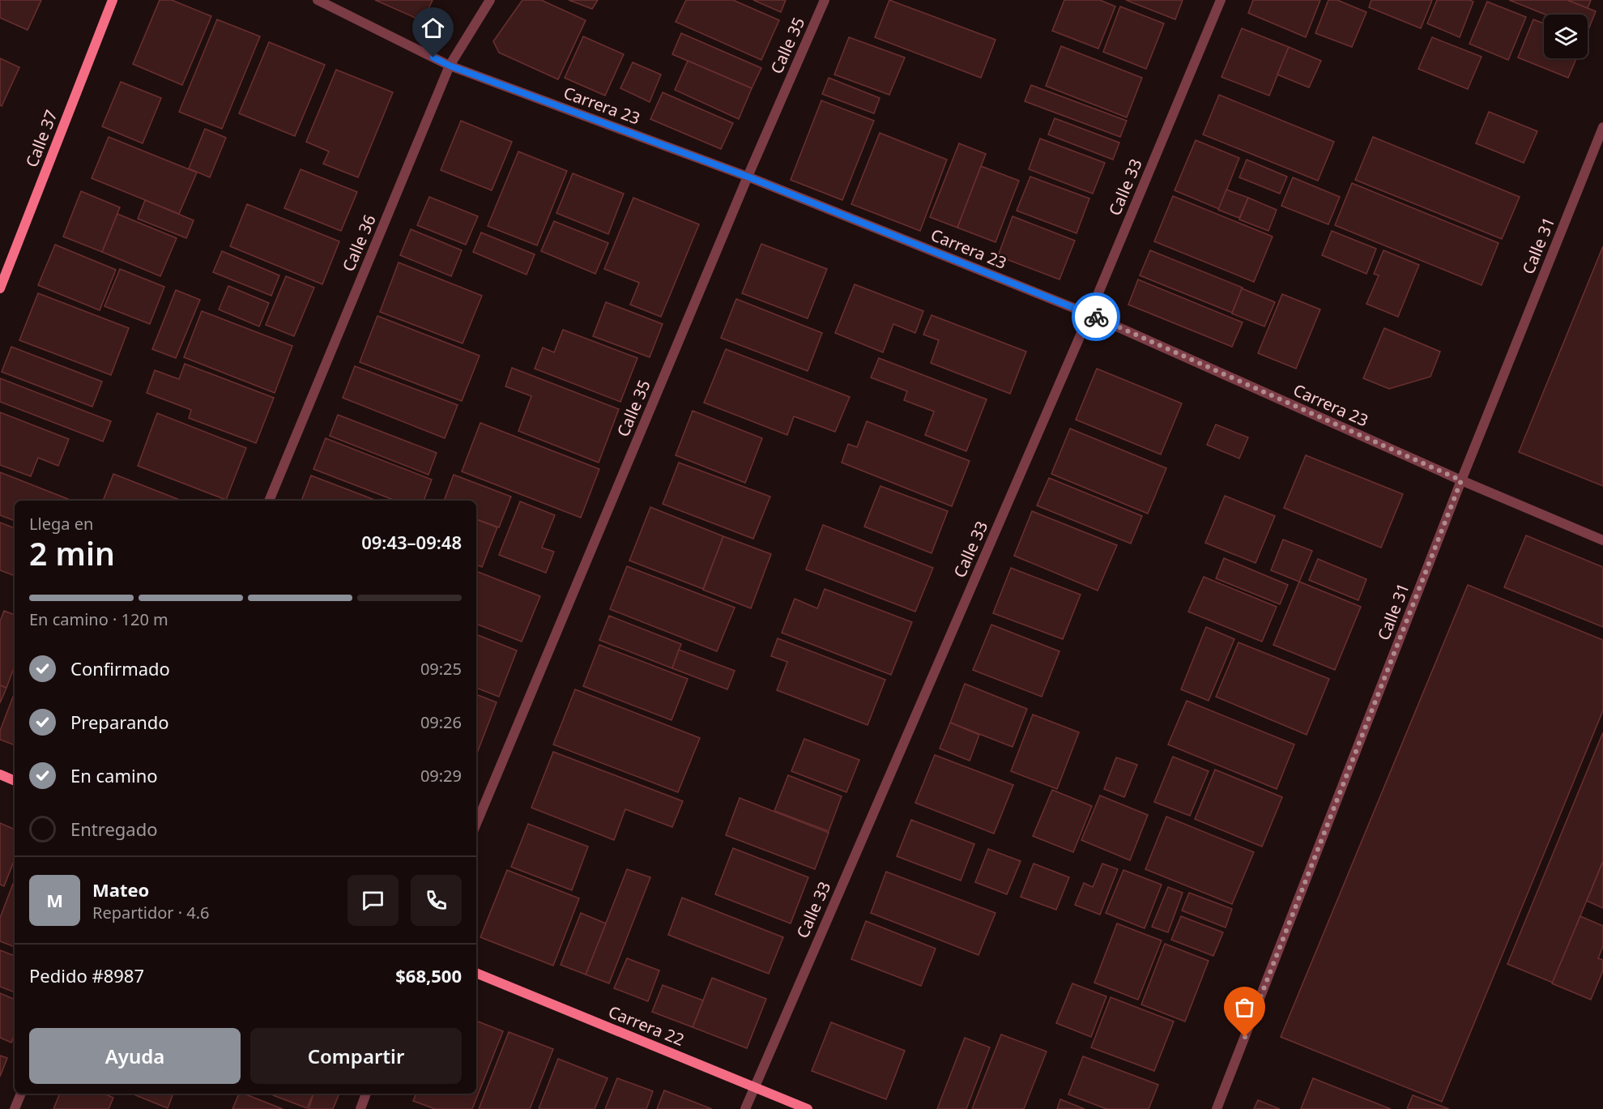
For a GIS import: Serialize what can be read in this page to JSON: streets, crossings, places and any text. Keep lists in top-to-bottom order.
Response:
{
  "streets": {
    "street": [
      "Calle 35",
      "Carrera 23",
      "Calle 37",
      "Calle 33",
      "Calle 36",
      "Calle 31",
      "Carrera 22"
    ]
  },
  "crossings": [
    ["Calle 35", "Carrera 23"],
    ["Carrera 23", "Calle 33"],
    ["Carrera 23", "Calle 36"],
    ["Carrera 23", "Calle 31"],
    ["Calle 33", "Carrera 22"]
  ],
  "page": {
    "heading": ["2 min", "Llega en", "09:43–09:48"],
    "panel": [
      "Mateo",
      "Repartidor · 4.6",
      "Pedido #8987",
      "$68,500"
    ],
    "bar": "En camino · 120 m",
    "list": [
      ["Confirmado", "09:25"],
      ["Preparando", "09:26"],
      ["En camino", "09:29"],
      "Entregado"
    ],
    "round": "M",
    "buttons": ["Ayuda", "Compartir"]
  }
}
